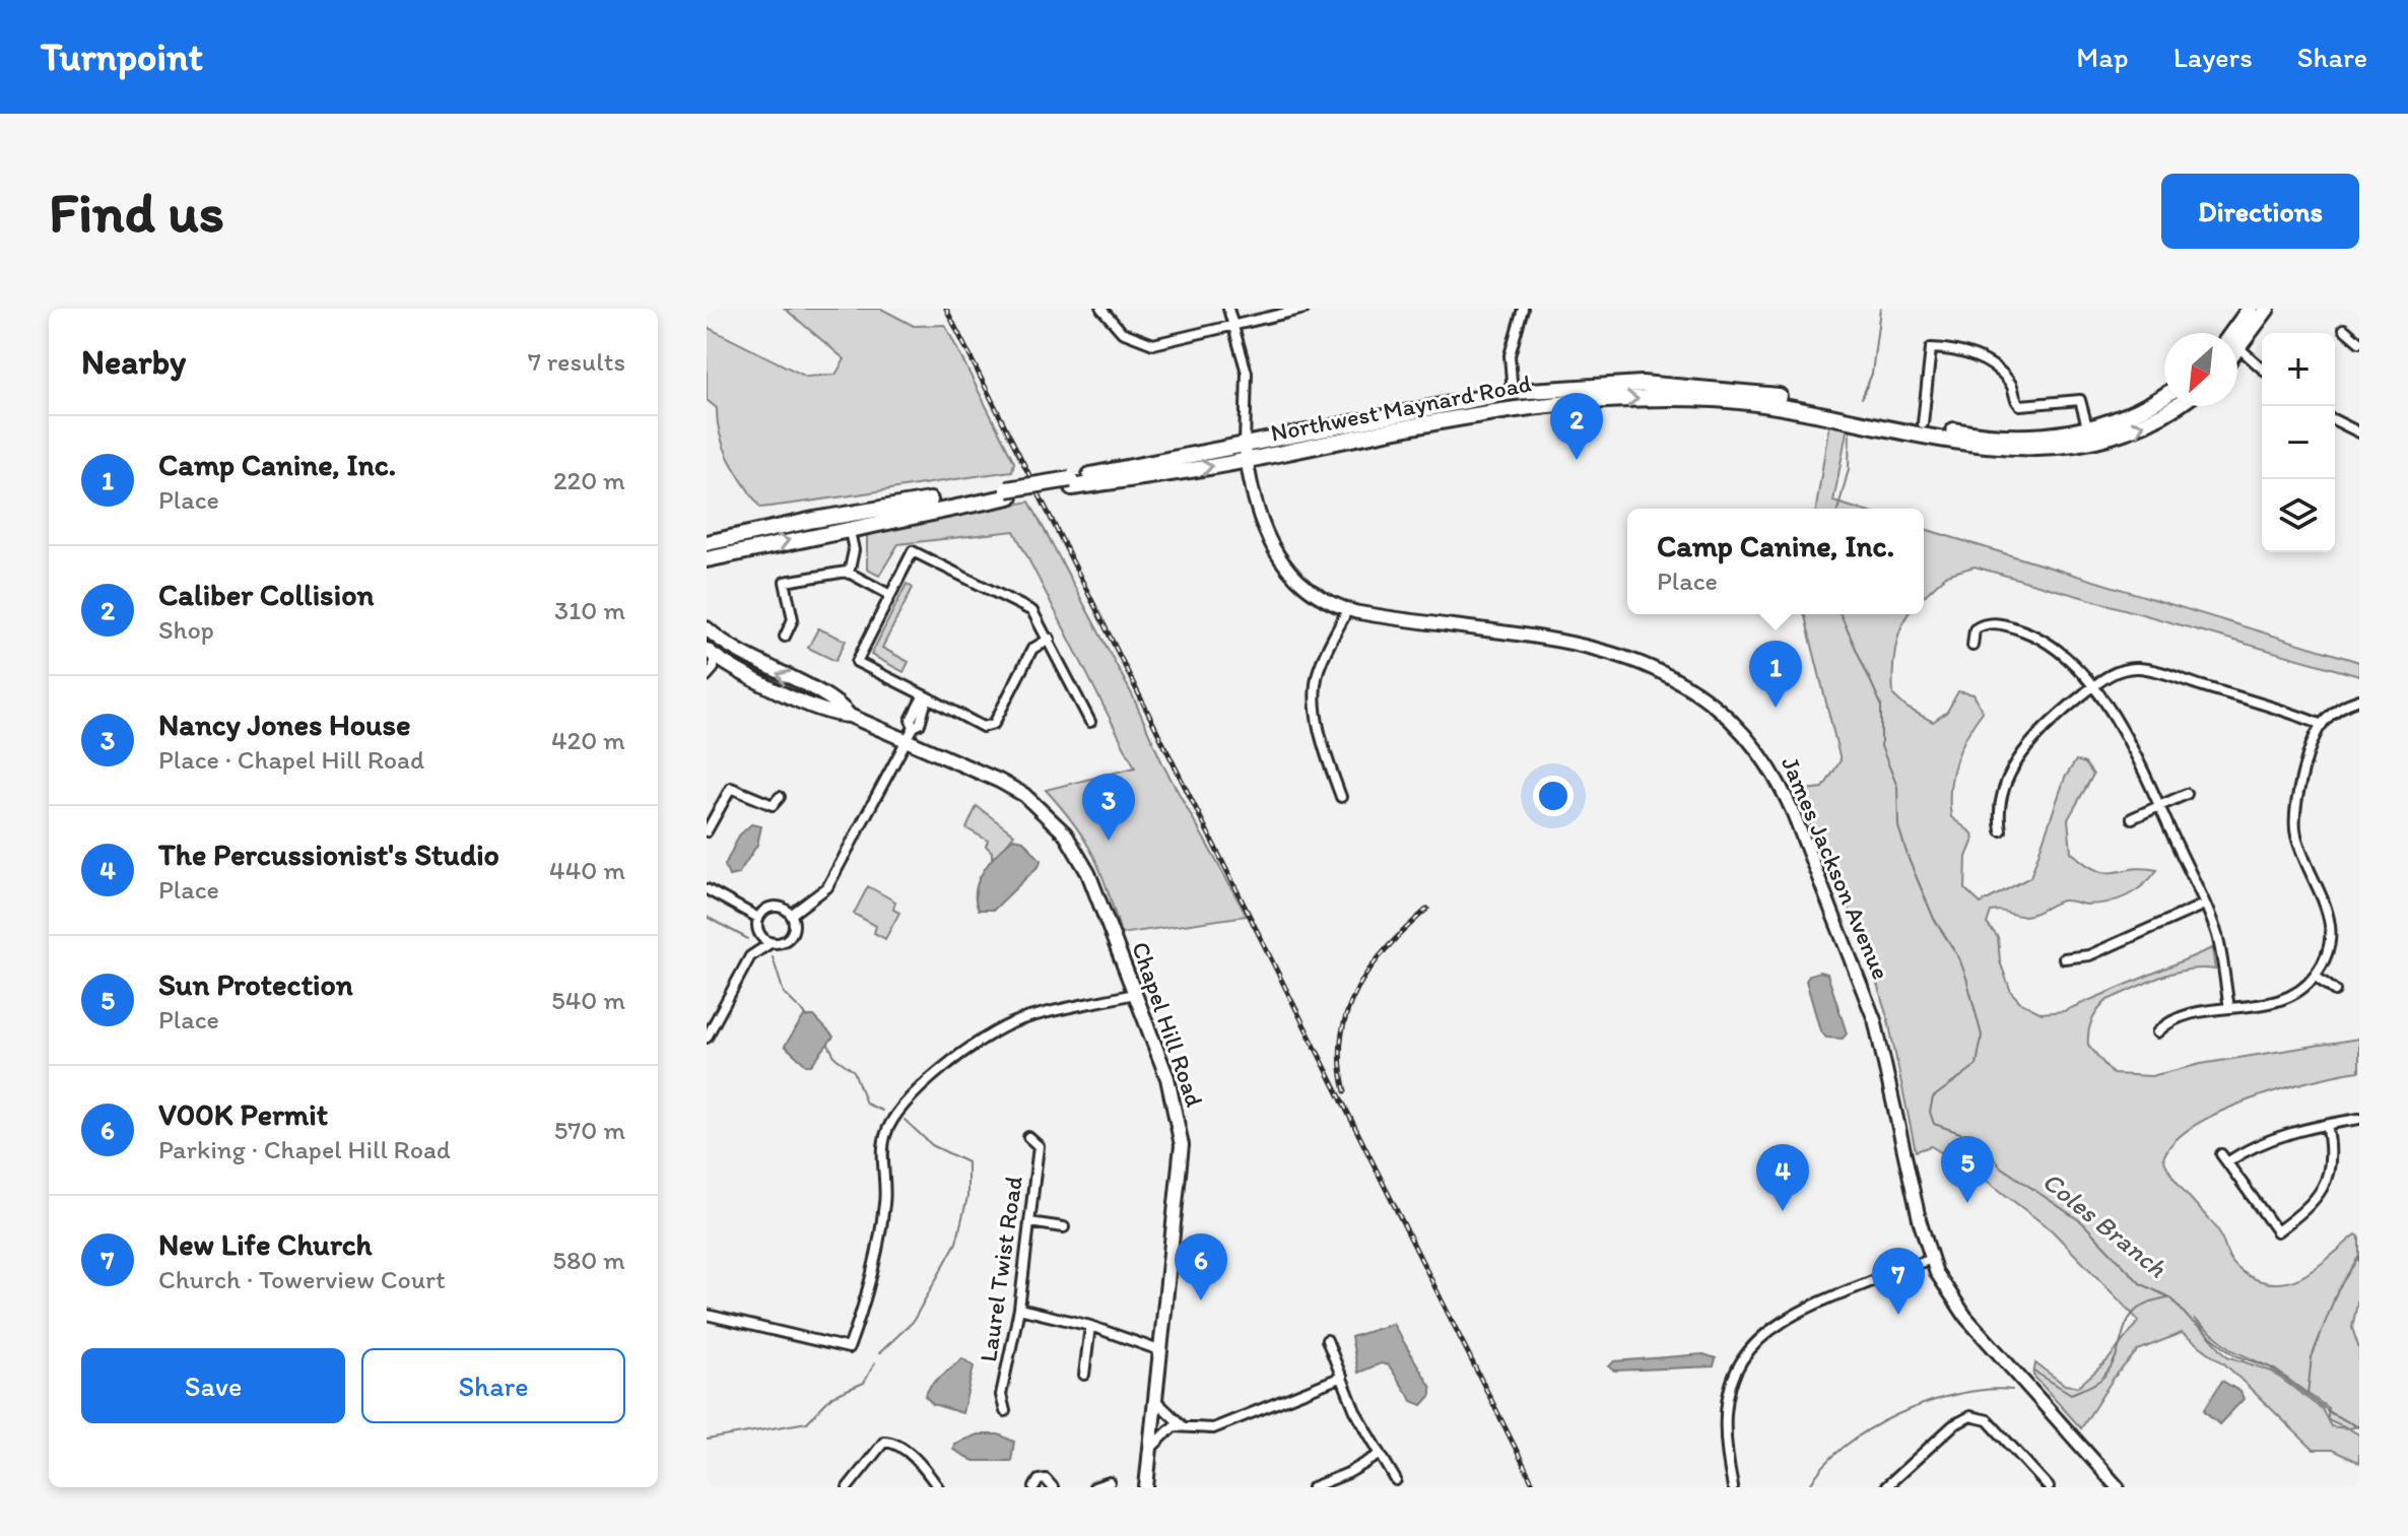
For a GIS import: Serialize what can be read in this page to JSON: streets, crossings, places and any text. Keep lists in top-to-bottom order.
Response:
{
  "streets": {
    "main road": ["Northwest Maynard Road", "Chapel Hill Road"],
    "street": ["James Jackson Avenue", "Laurel Twist Road"]
  },
  "crossings": [
    ["Northwest Maynard Road", "James Jackson Avenue"]
  ],
  "water": ["Coles Branch"],
  "north": "bottom left",
  "page": {
    "header": "Turnpoint",
    "nav": ["Map", "Layers", "Share"],
    "buttons": [
      "Directions",
      ["Save", "Share"]
    ],
    "title": "Find us",
    "heading": ["Nearby", "7 results"],
    "map_buttons": ["+", "−"],
    "pins": [
      "2",
      "1",
      "3",
      "5",
      "4",
      "6",
      "7"
    ],
    "list": [
      {
        "mark": "1",
        "name": "Camp Canine, Inc.",
        "note": "Place",
        "value": "220 m"
      },
      {
        "mark": "2",
        "name": "Caliber Collision",
        "note": "Shop",
        "value": "310 m"
      },
      {
        "mark": "3",
        "name": "Nancy Jones House",
        "note": "Place · Chapel Hill Road",
        "value": "420 m"
      },
      {
        "mark": "4",
        "name": "The Percussionist's Studio",
        "note": "Place",
        "value": "440 m"
      },
      {
        "mark": "5",
        "name": "Sun Protection",
        "note": "Place",
        "value": "540 m"
      },
      {
        "mark": "6",
        "name": "V00K Permit",
        "note": "Parking · Chapel Hill Road",
        "value": "570 m"
      },
      {
        "mark": "7",
        "name": "New Life Church",
        "note": "Church · Towerview Court",
        "value": "580 m"
      }
    ],
    "popup": ["Camp Canine, Inc.", "Place"]
  }
}
